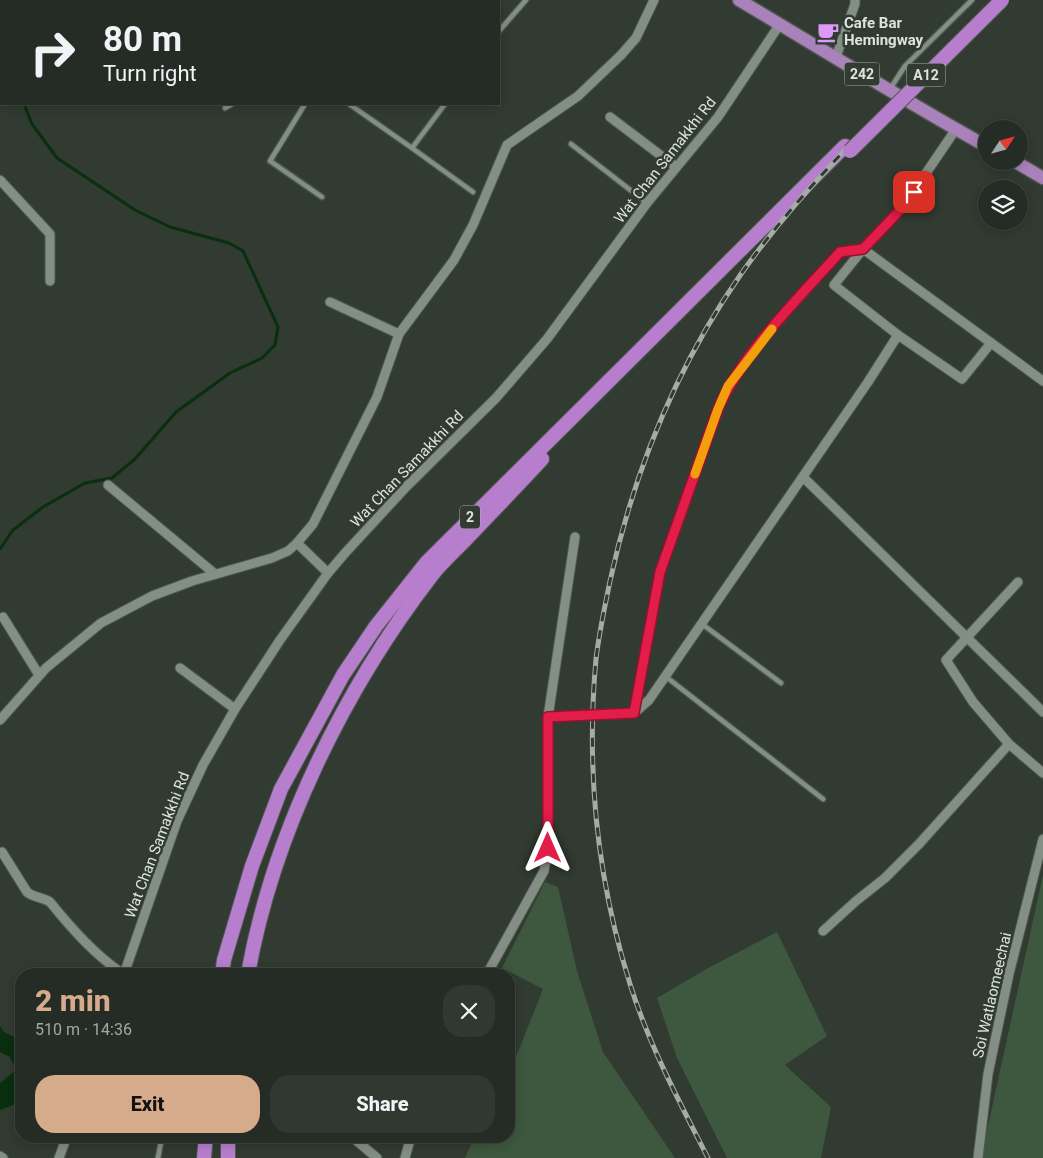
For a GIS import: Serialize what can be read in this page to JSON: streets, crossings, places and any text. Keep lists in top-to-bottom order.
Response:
{
  "streets": {
    "highway": ["A12", "2"],
    "main road": ["242"],
    "street": ["Wat Chan Samakkhi Rd", "Soi Watlaomeechai"]
  },
  "crossings": [
    ["242", "Wat Chan Samakkhi Rd"],
    ["A12", "2"]
  ],
  "places": {
    "cafe": ["Cafe Bar Hemingway"]
  },
  "north": "top right",
  "page": {
    "turn": ["80 m", "Turn right"],
    "heading": ["2 min", "510 m · 14:36"],
    "buttons": ["Exit", "Share"]
  }
}
